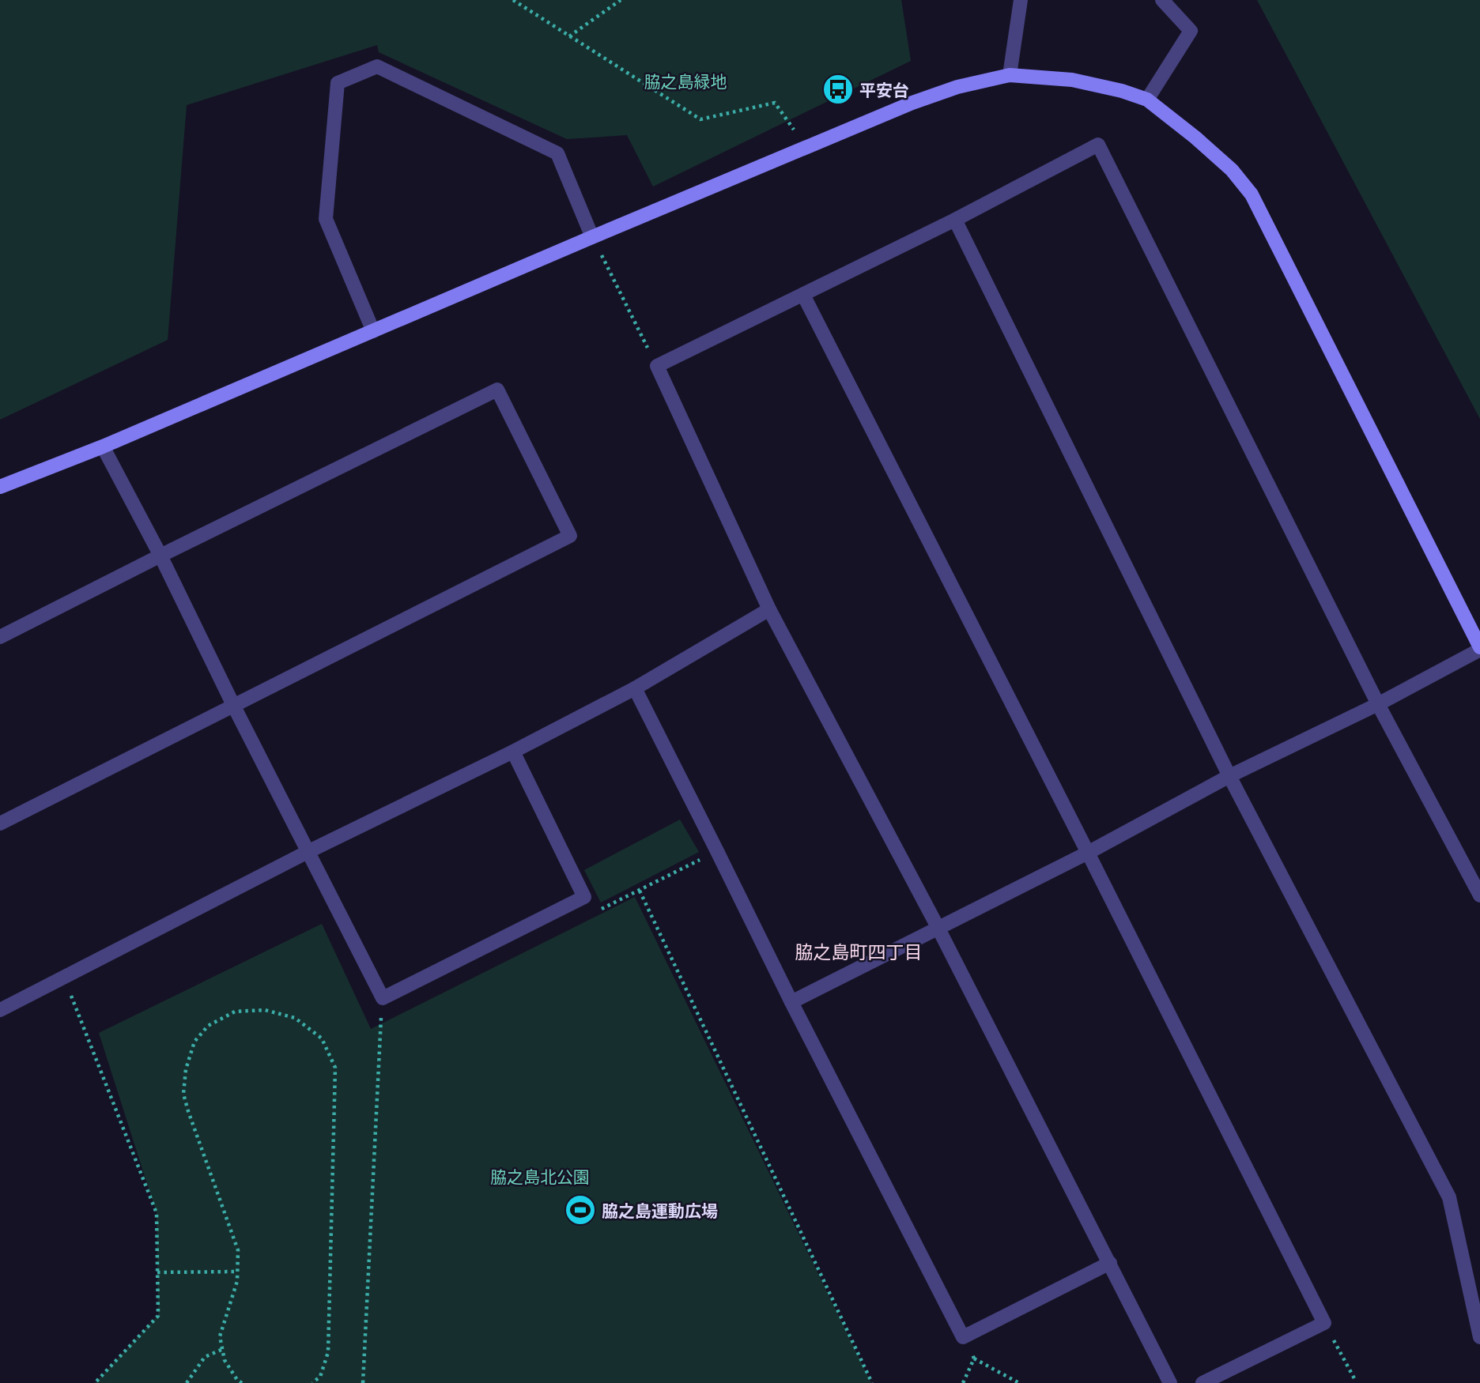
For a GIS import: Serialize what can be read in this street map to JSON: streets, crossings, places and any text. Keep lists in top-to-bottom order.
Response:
{
  "districts": ["脇之島町四丁目"],
  "parks": ["脇之島緑地", "脇之島北公園"],
  "places": {
    "bus stop": ["平安台"],
    "sports": ["脇之島運動広場"]
  }
}
